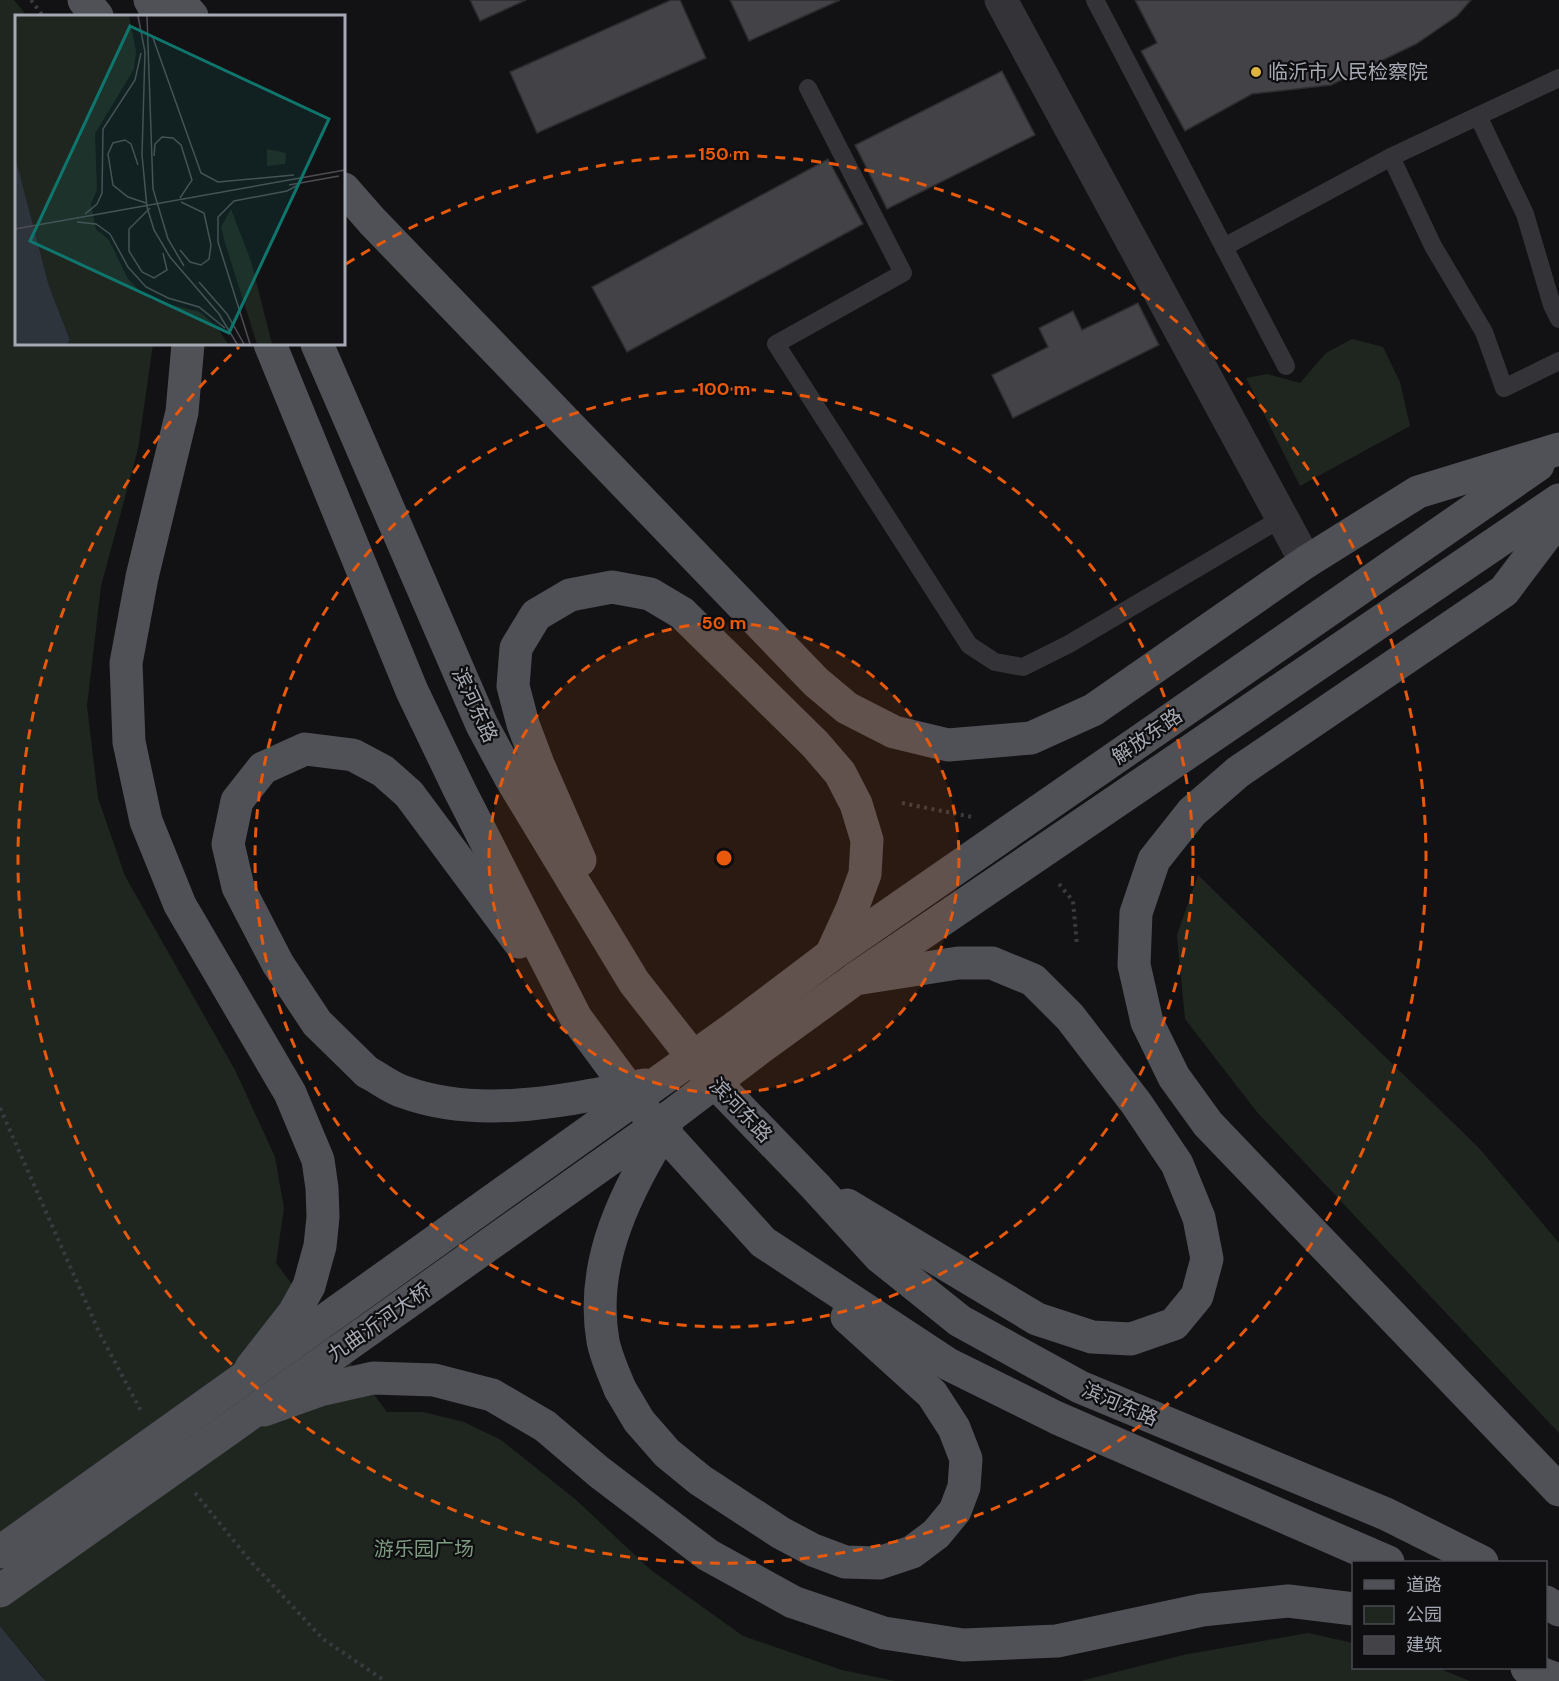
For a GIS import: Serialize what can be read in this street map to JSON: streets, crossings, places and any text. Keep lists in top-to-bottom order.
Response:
{
  "streets": {
    "main road": ["滨河东路", "解放东路", "九曲沂河大桥"]
  },
  "crossings": [
    ["解放东路", "九曲沂河大桥"]
  ],
  "parks": ["游乐园广场"],
  "places": ["临沂市人民检察院"],
  "legend": ["道路", "公园", "建筑"],
  "rings": ["150 m", "100 m", "50 m"]
}
